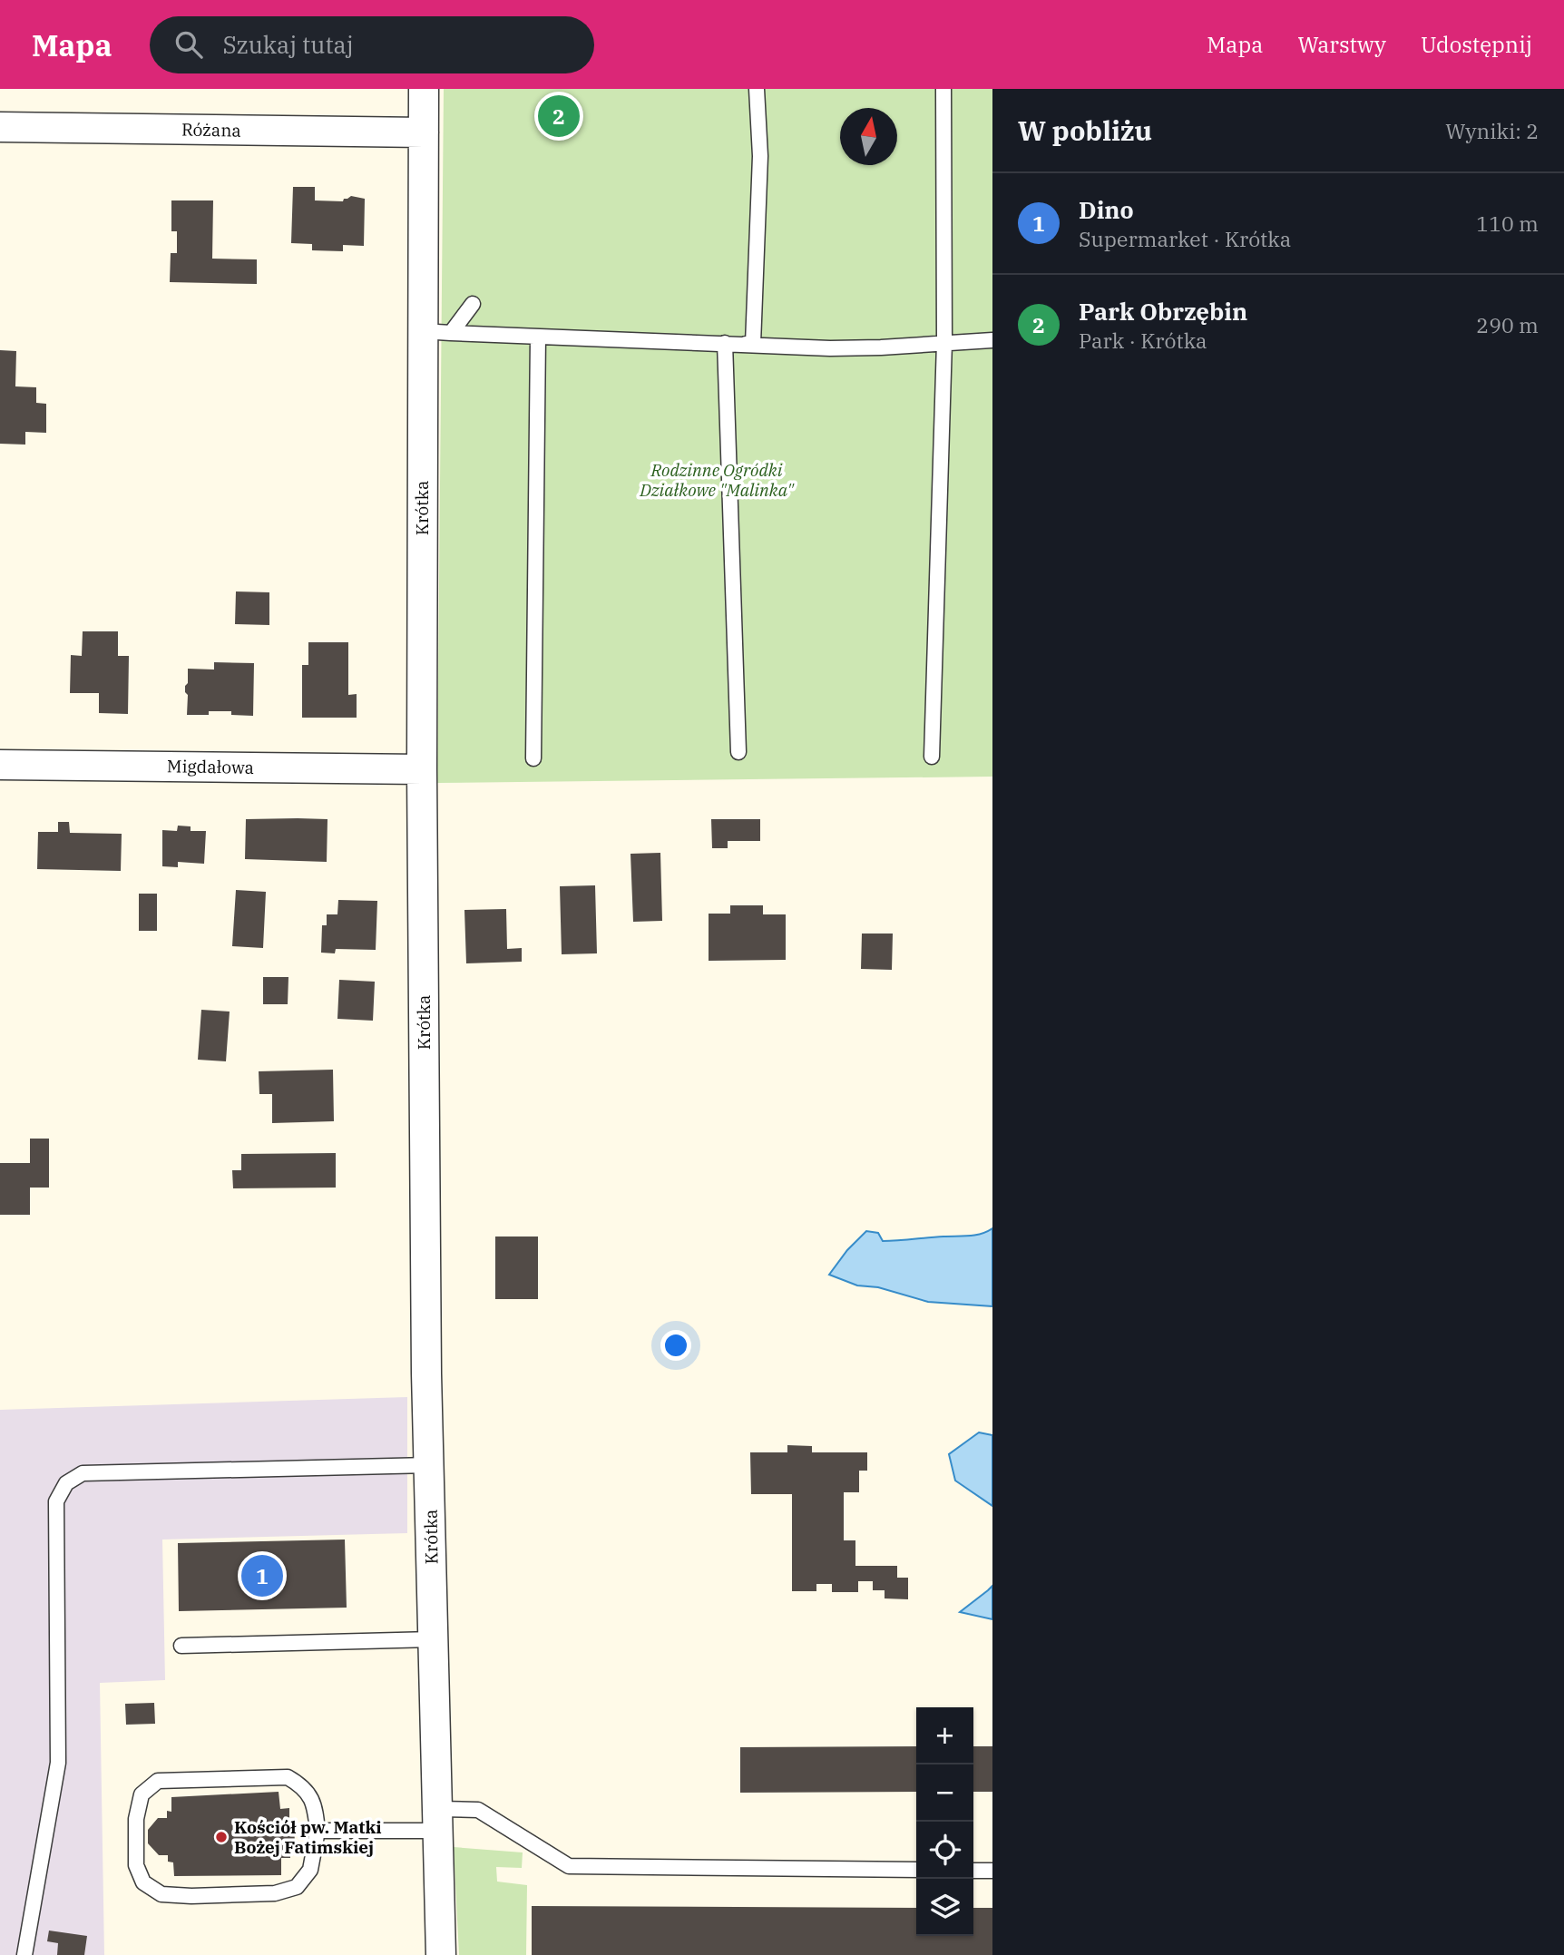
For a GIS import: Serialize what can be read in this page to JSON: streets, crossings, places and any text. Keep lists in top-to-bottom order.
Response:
{
  "streets": {
    "street": ["Różana", "Krótka", "Migdałowa"]
  },
  "crossings": [
    ["Różana", "Krótka"],
    ["Krótka", "Migdałowa"]
  ],
  "parks": ["Rodzinne Ogródki Działkowe \"Malinka\""],
  "places": ["Kościół pw. Matki Bożej Fatimskiej"],
  "north": "top",
  "page": {
    "header": "Mapa",
    "search": "Szukaj tutaj",
    "nav": ["Mapa", "Warstwy", "Udostępnij"],
    "heading": ["W pobliżu", "Wyniki: 2"],
    "pins": ["2", "1"],
    "list": [
      {
        "mark": "1",
        "name": "Dino",
        "note": "Supermarket · Krótka",
        "value": "110 m"
      },
      {
        "mark": "2",
        "name": "Park Obrzębin",
        "note": "Park · Krótka",
        "value": "290 m"
      }
    ],
    "map_buttons": ["+", "−"]
  }
}
